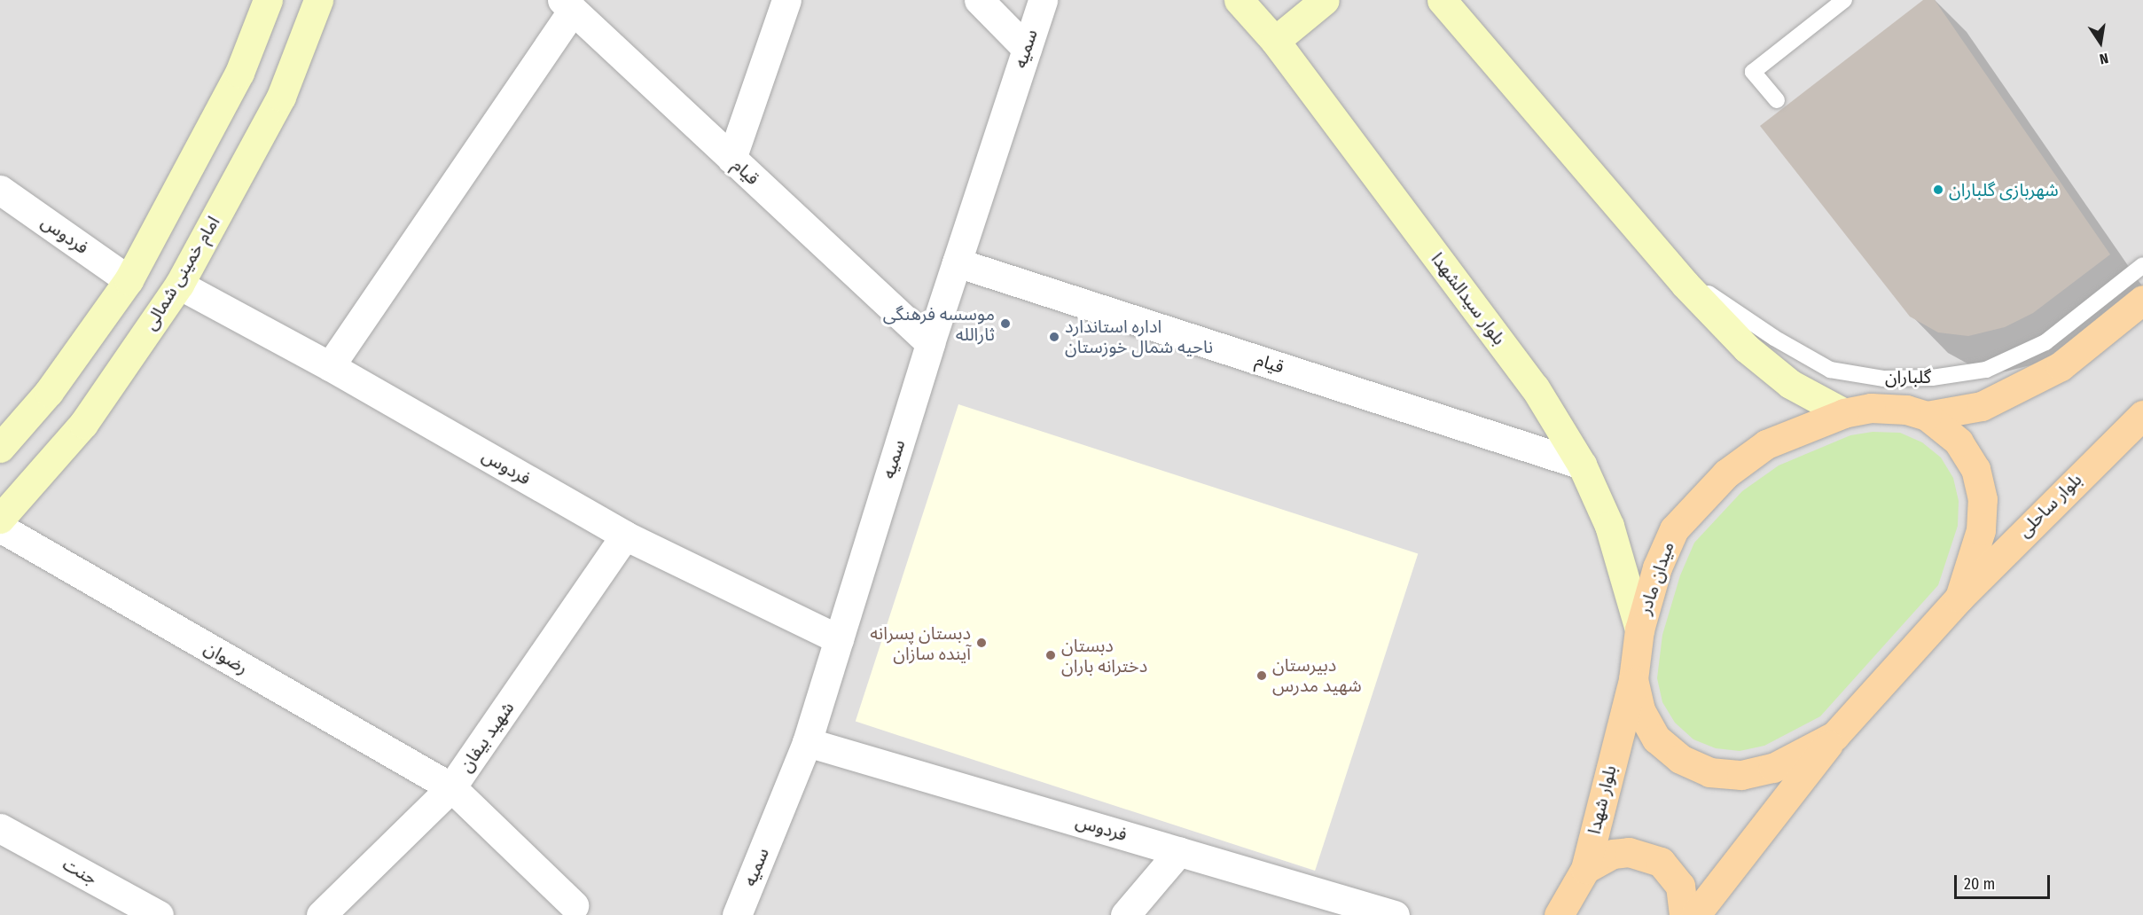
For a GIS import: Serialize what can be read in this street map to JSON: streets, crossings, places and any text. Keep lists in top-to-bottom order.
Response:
{
  "streets": {
    "main road": [
      "امام خمینی شمالی",
      "بلوار سیدالشهدا",
      "بلوار ساحلی",
      "میدان مادر",
      "بلوار شهدا"
    ],
    "street": [
      "سمیه",
      "قیام",
      "فردوس",
      "رضوان",
      "شهید بیفان",
      "جنت"
    ],
    "lane": ["گلباران"]
  },
  "crossings": [
    ["سمیه", "قیام"],
    ["سمیه", "فردوس"],
    ["قیام", "بلوار سیدالشهدا"],
    ["فردوس", "امام خمینی شمالی"],
    ["فردوس", "شهید بیفان"],
    ["بلوار سیدالشهدا", "میدان مادر"],
    ["بلوار ساحلی", "میدان مادر"],
    ["میدان مادر", "بلوار شهدا"],
    ["رضوان", "شهید بیفان"]
  ],
  "places": [
    "شهربازی گلباران",
    "موسسه فرهنگی ثارالله",
    "اداره استاندارد ناحیه شمال خوزستان",
    "دبستان پسرانه آینده سازان",
    "دبستان دخترانه باران",
    "دبیرستان شهید مدرس"
  ],
  "scale_bar": "20 m",
  "north": "bottom"
}
